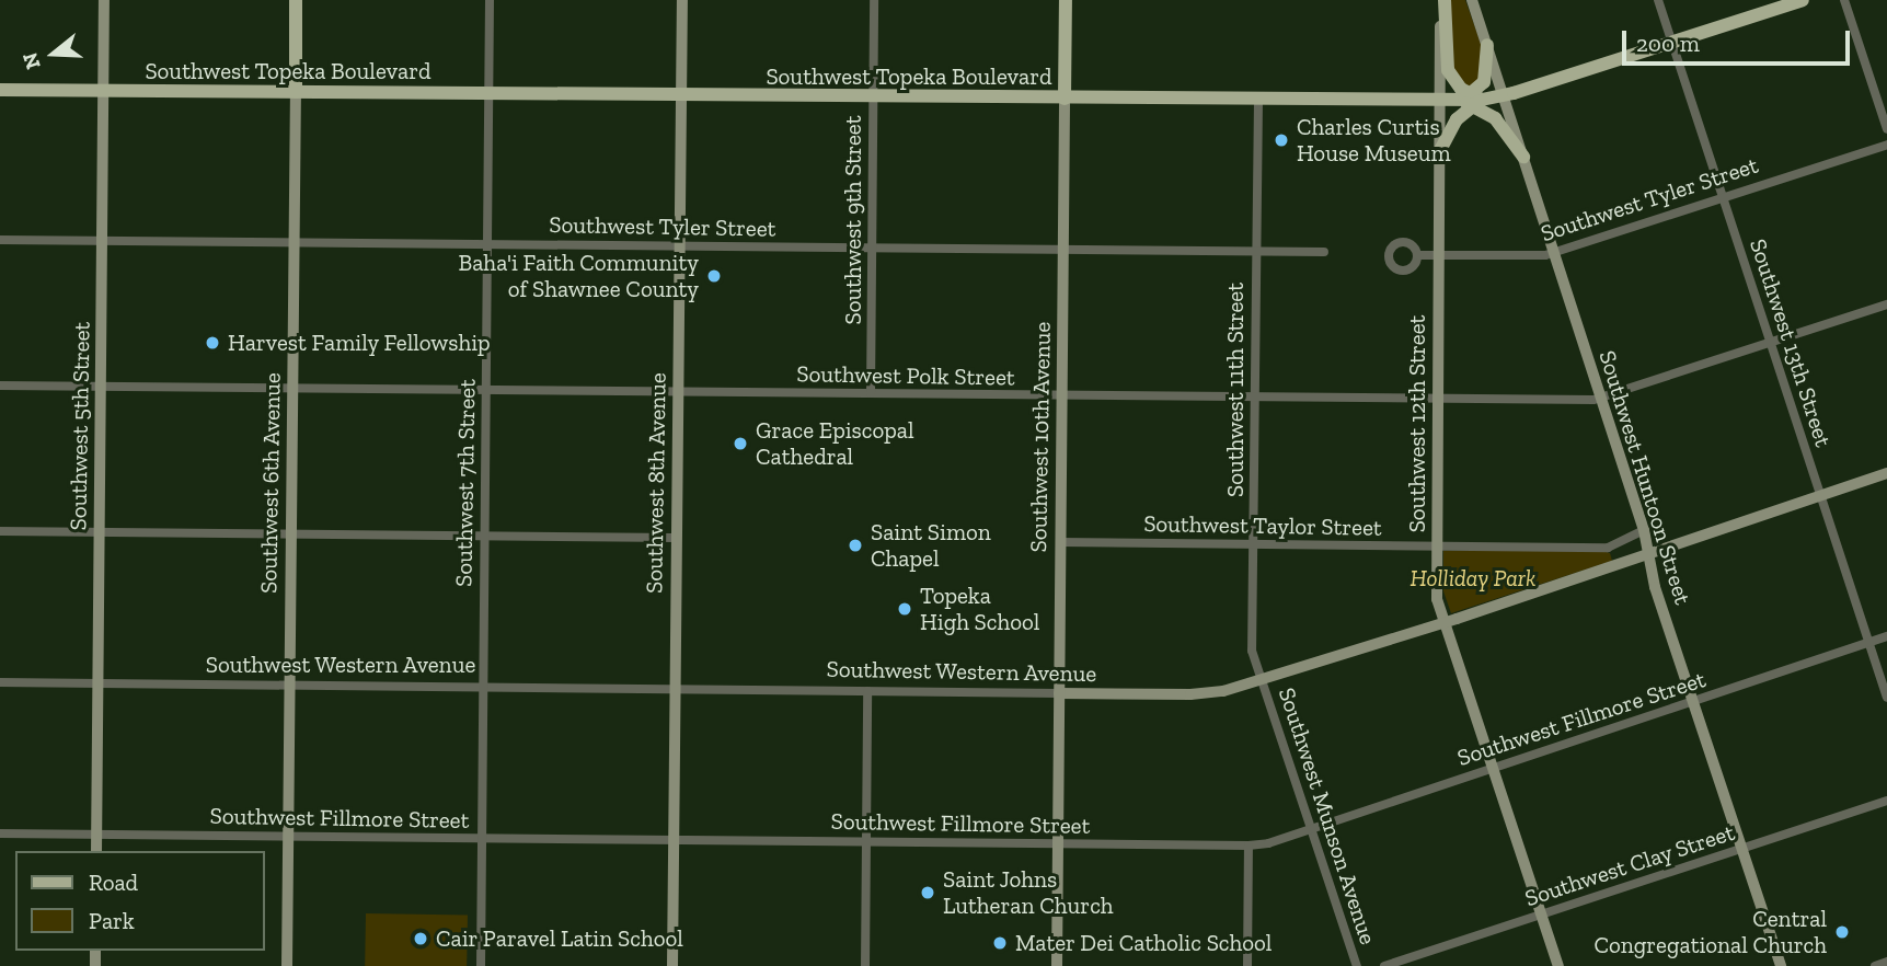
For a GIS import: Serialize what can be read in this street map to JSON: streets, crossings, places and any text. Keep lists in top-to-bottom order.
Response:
{
  "streets": {
    "main road": [
      "Southwest Topeka Boulevard",
      "Southwest 12th Street",
      "Southwest 5th Street",
      "Southwest 10th Avenue",
      "Southwest Huntoon Street",
      "Southwest 6th Avenue",
      "Southwest 8th Avenue",
      "Southwest Western Avenue"
    ],
    "street": [
      "Southwest Tyler Street",
      "Southwest 9th Street",
      "Southwest 13th Street",
      "Southwest Polk Street",
      "Southwest 11th Street",
      "Southwest 7th Street",
      "Southwest Taylor Street",
      "Southwest Fillmore Street",
      "Southwest Munson Avenue",
      "Southwest Clay Street"
    ]
  },
  "crossings": [
    ["Southwest Topeka Boulevard", "Southwest 9th Street"],
    ["Southwest Topeka Boulevard", "Southwest 13th Street"],
    ["Southwest Topeka Boulevard", "Southwest 11th Street"],
    ["Southwest Topeka Boulevard", "Southwest 12th Street"],
    ["Southwest Topeka Boulevard", "Southwest 5th Street"],
    ["Southwest Topeka Boulevard", "Southwest 10th Avenue"],
    ["Southwest Topeka Boulevard", "Southwest Huntoon Street"],
    ["Southwest Topeka Boulevard", "Southwest 6th Avenue"],
    ["Southwest Topeka Boulevard", "Southwest 7th Street"],
    ["Southwest Topeka Boulevard", "Southwest 8th Avenue"],
    ["Southwest Tyler Street", "Southwest 9th Street"],
    ["Southwest Tyler Street", "Southwest 13th Street"],
    ["Southwest Tyler Street", "Southwest 11th Street"],
    ["Southwest Tyler Street", "Southwest 12th Street"],
    ["Southwest Tyler Street", "Southwest 5th Street"],
    ["Southwest Tyler Street", "Southwest 10th Avenue"],
    ["Southwest Tyler Street", "Southwest Huntoon Street"],
    ["Southwest Tyler Street", "Southwest 6th Avenue"],
    ["Southwest Tyler Street", "Southwest 7th Street"],
    ["Southwest Tyler Street", "Southwest 8th Avenue"],
    ["Southwest 9th Street", "Southwest Polk Street"],
    ["Southwest 13th Street", "Southwest Polk Street"],
    ["Southwest 13th Street", "Southwest Western Avenue"],
    ["Southwest 13th Street", "Southwest Fillmore Street"],
    ["Southwest Polk Street", "Southwest 11th Street"],
    ["Southwest Polk Street", "Southwest 12th Street"],
    ["Southwest Polk Street", "Southwest 5th Street"],
    ["Southwest Polk Street", "Southwest 10th Avenue"],
    ["Southwest Polk Street", "Southwest Huntoon Street"],
    ["Southwest Polk Street", "Southwest 6th Avenue"],
    ["Southwest Polk Street", "Southwest 7th Street"],
    ["Southwest Polk Street", "Southwest 8th Avenue"],
    ["Southwest 11th Street", "Southwest Taylor Street"],
    ["Southwest 11th Street", "Southwest Western Avenue"],
    ["Southwest 11th Street", "Southwest Munson Avenue"],
    ["Southwest 12th Street", "Southwest Taylor Street"],
    ["Southwest 12th Street", "Southwest Western Avenue"],
    ["Southwest 12th Street", "Southwest Fillmore Street"],
    ["Southwest 12th Street", "Southwest Clay Street"],
    ["Southwest 5th Street", "Southwest Western Avenue"],
    ["Southwest 5th Street", "Southwest Fillmore Street"],
    ["Southwest 10th Avenue", "Southwest Taylor Street"],
    ["Southwest 10th Avenue", "Southwest Western Avenue"],
    ["Southwest 10th Avenue", "Southwest Fillmore Street"],
    ["Southwest Huntoon Street", "Southwest Taylor Street"],
    ["Southwest Huntoon Street", "Southwest Western Avenue"],
    ["Southwest Huntoon Street", "Southwest Fillmore Street"],
    ["Southwest Huntoon Street", "Southwest Clay Street"],
    ["Southwest 6th Avenue", "Southwest Western Avenue"],
    ["Southwest 6th Avenue", "Southwest Fillmore Street"],
    ["Southwest 7th Street", "Southwest Western Avenue"],
    ["Southwest 7th Street", "Southwest Fillmore Street"],
    ["Southwest 8th Avenue", "Southwest Western Avenue"],
    ["Southwest 8th Avenue", "Southwest Fillmore Street"],
    ["Southwest Western Avenue", "Southwest Munson Avenue"],
    ["Southwest Fillmore Street", "Southwest Munson Avenue"]
  ],
  "parks": ["Holliday Park"],
  "places": [
    "Charles Curtis House Museum",
    "Baha'i Faith Community of Shawnee County",
    "Harvest Family Fellowship",
    "Grace Episcopal Cathedral",
    "Saint Simon Chapel",
    "Topeka High School",
    "Saint Johns Lutheran Church",
    "Central Congregational Church",
    "Cair Paravel Latin School",
    "Mater Dei Catholic School"
  ],
  "legend": ["Road", "Park"],
  "scale_bar": "200 m",
  "north": "left"
}
